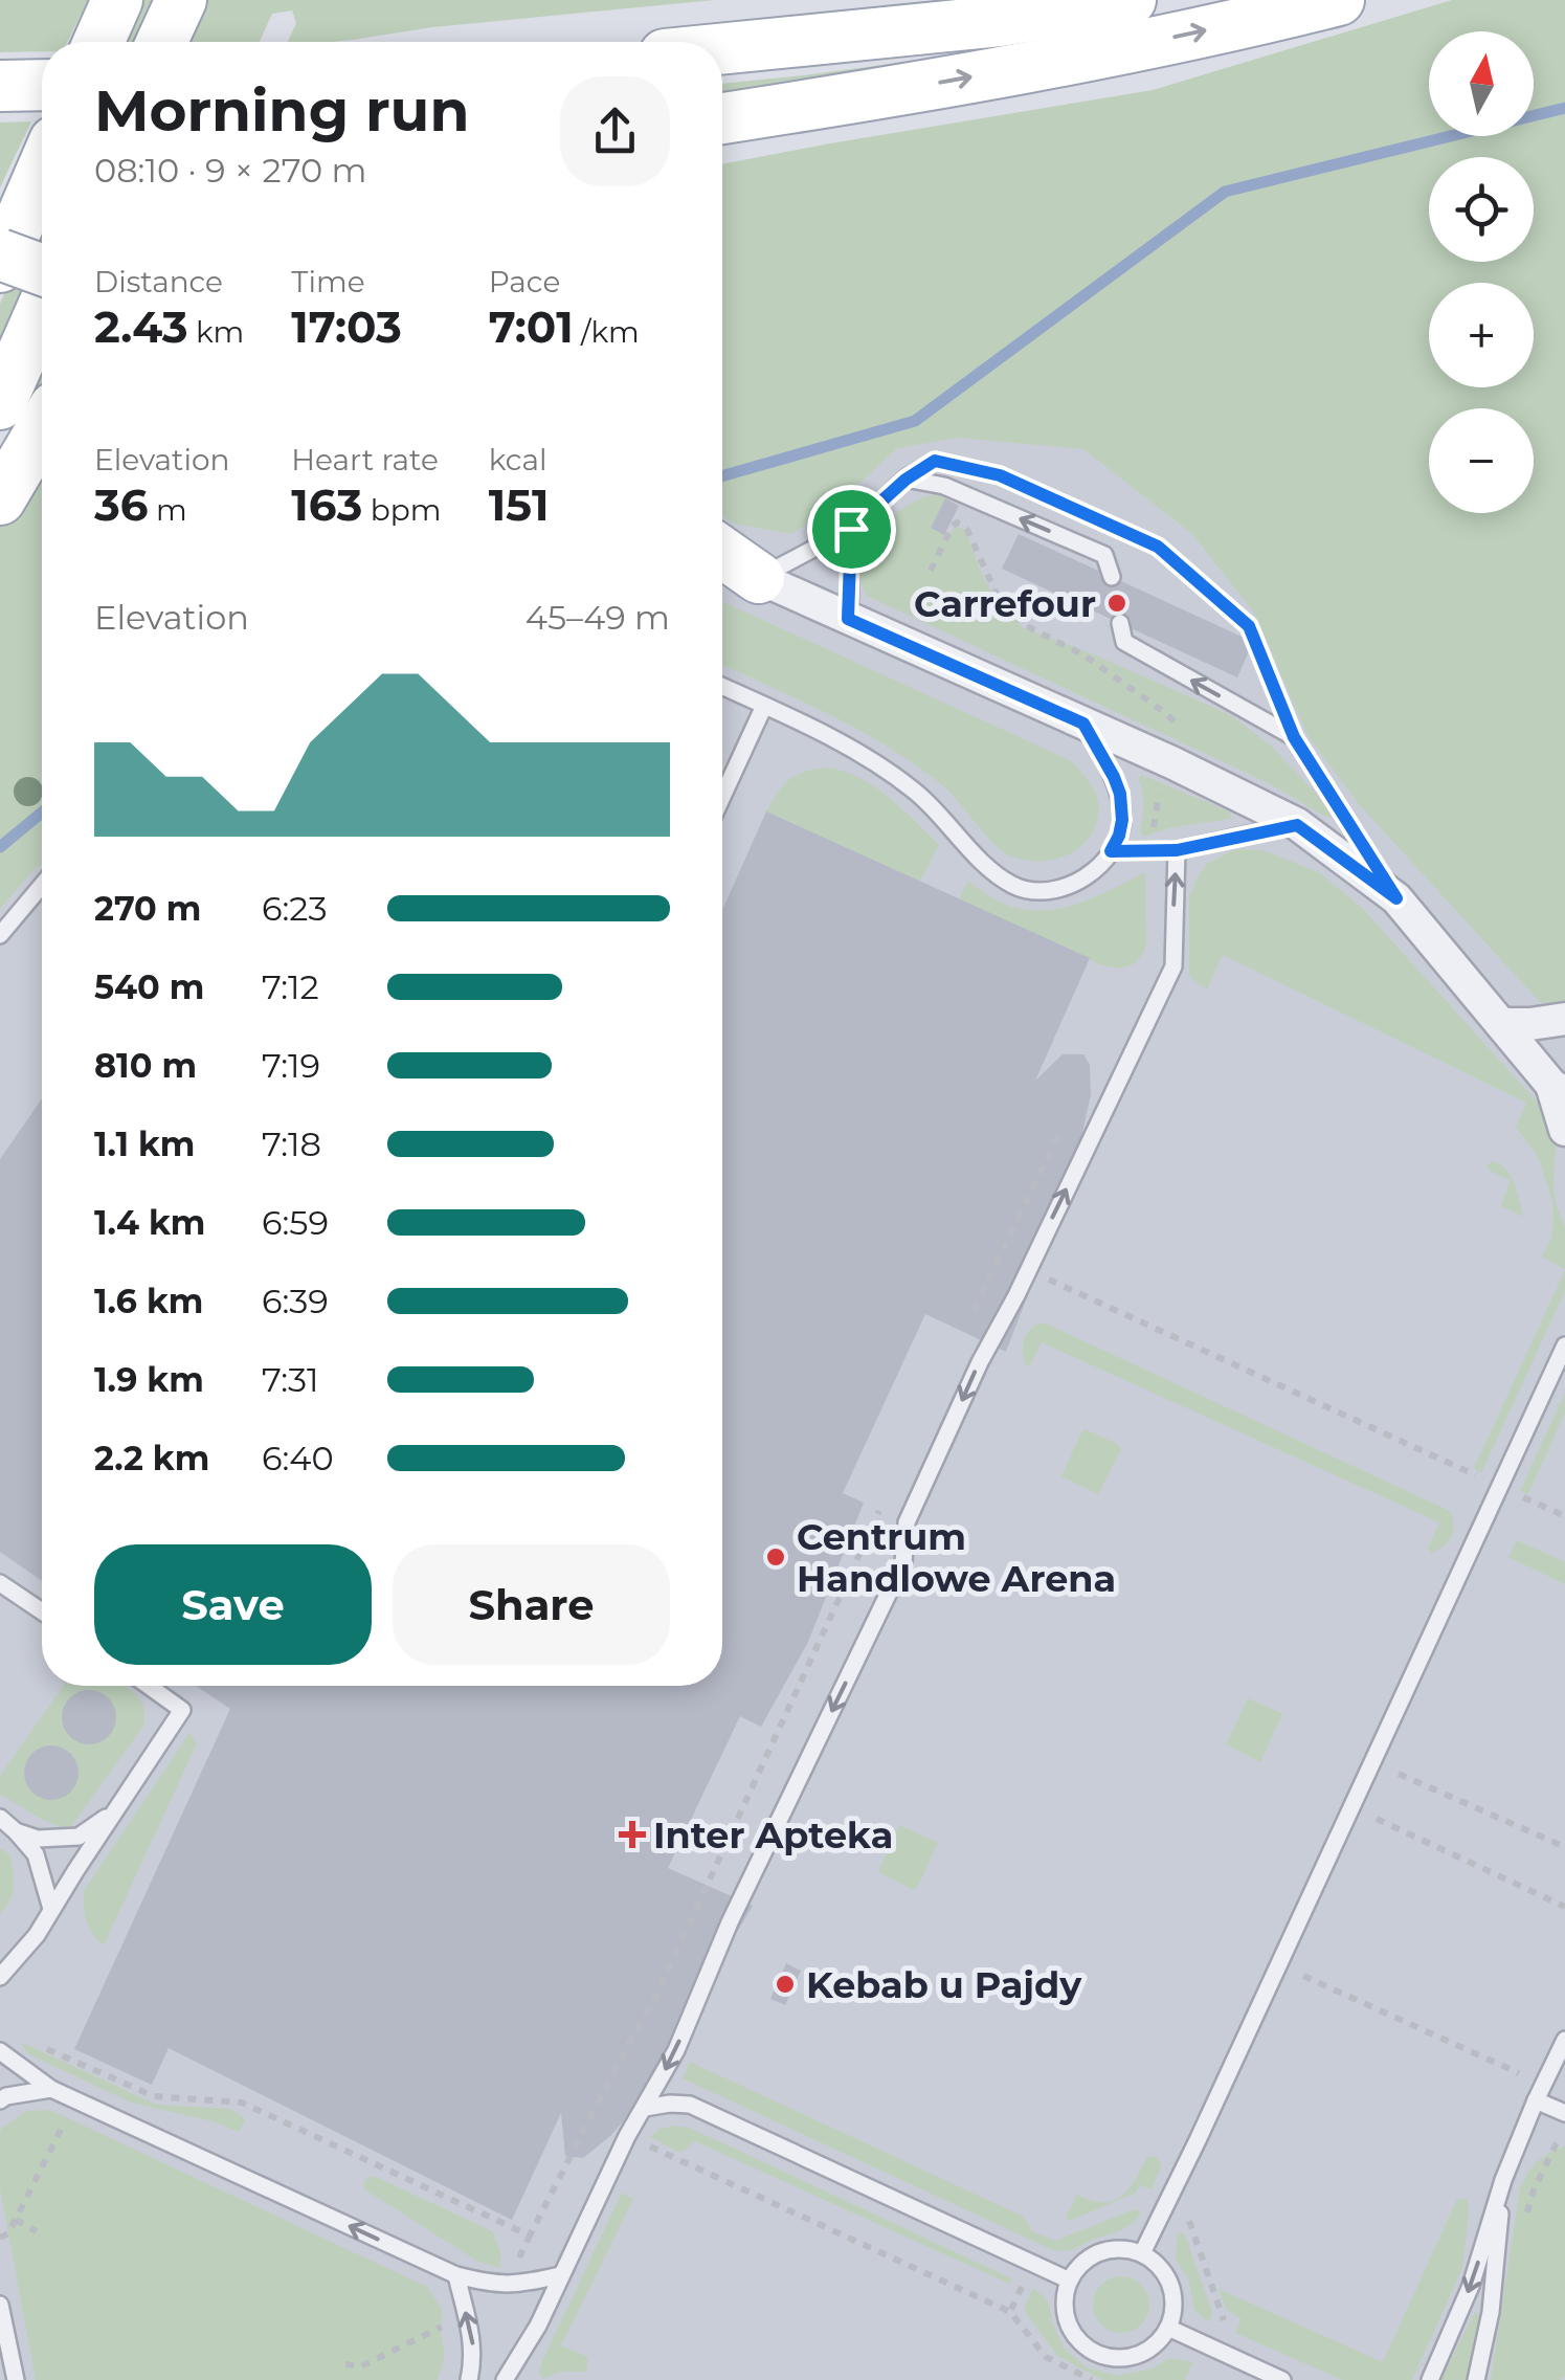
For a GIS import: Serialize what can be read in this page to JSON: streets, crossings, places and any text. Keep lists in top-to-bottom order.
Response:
{
  "places": {
    "other": ["Carrefour", "Centrum Handlowe Arena", "Kebab u Pajdy"],
    "health": ["Inter Apteka"]
  },
  "north": "top",
  "page": {
    "map_buttons": ["+", "−"],
    "heading": ["Morning run", "08:10 · 9 × 270 m"],
    "stats": [
      ["Distance", "2.43 km"],
      ["Time", "17:03"],
      ["Pace", "7:01 /km"],
      ["Elevation", "36 m"],
      ["Heart rate", "163 bpm"],
      ["kcal", "151"]
    ],
    "chart": ["Elevation", "45–49 m"],
    "list": [
      {
        "name": "270 m",
        "note": "6:23"
      },
      {
        "name": "540 m",
        "note": "7:12"
      },
      {
        "name": "810 m",
        "note": "7:19"
      },
      {
        "name": "1.1 km",
        "note": "7:18"
      },
      {
        "name": "1.4 km",
        "note": "6:59"
      },
      {
        "name": "1.6 km",
        "note": "6:39"
      },
      {
        "name": "1.9 km",
        "note": "7:31"
      },
      {
        "name": "2.2 km",
        "note": "6:40"
      }
    ],
    "buttons": ["Save", "Share"]
  }
}
